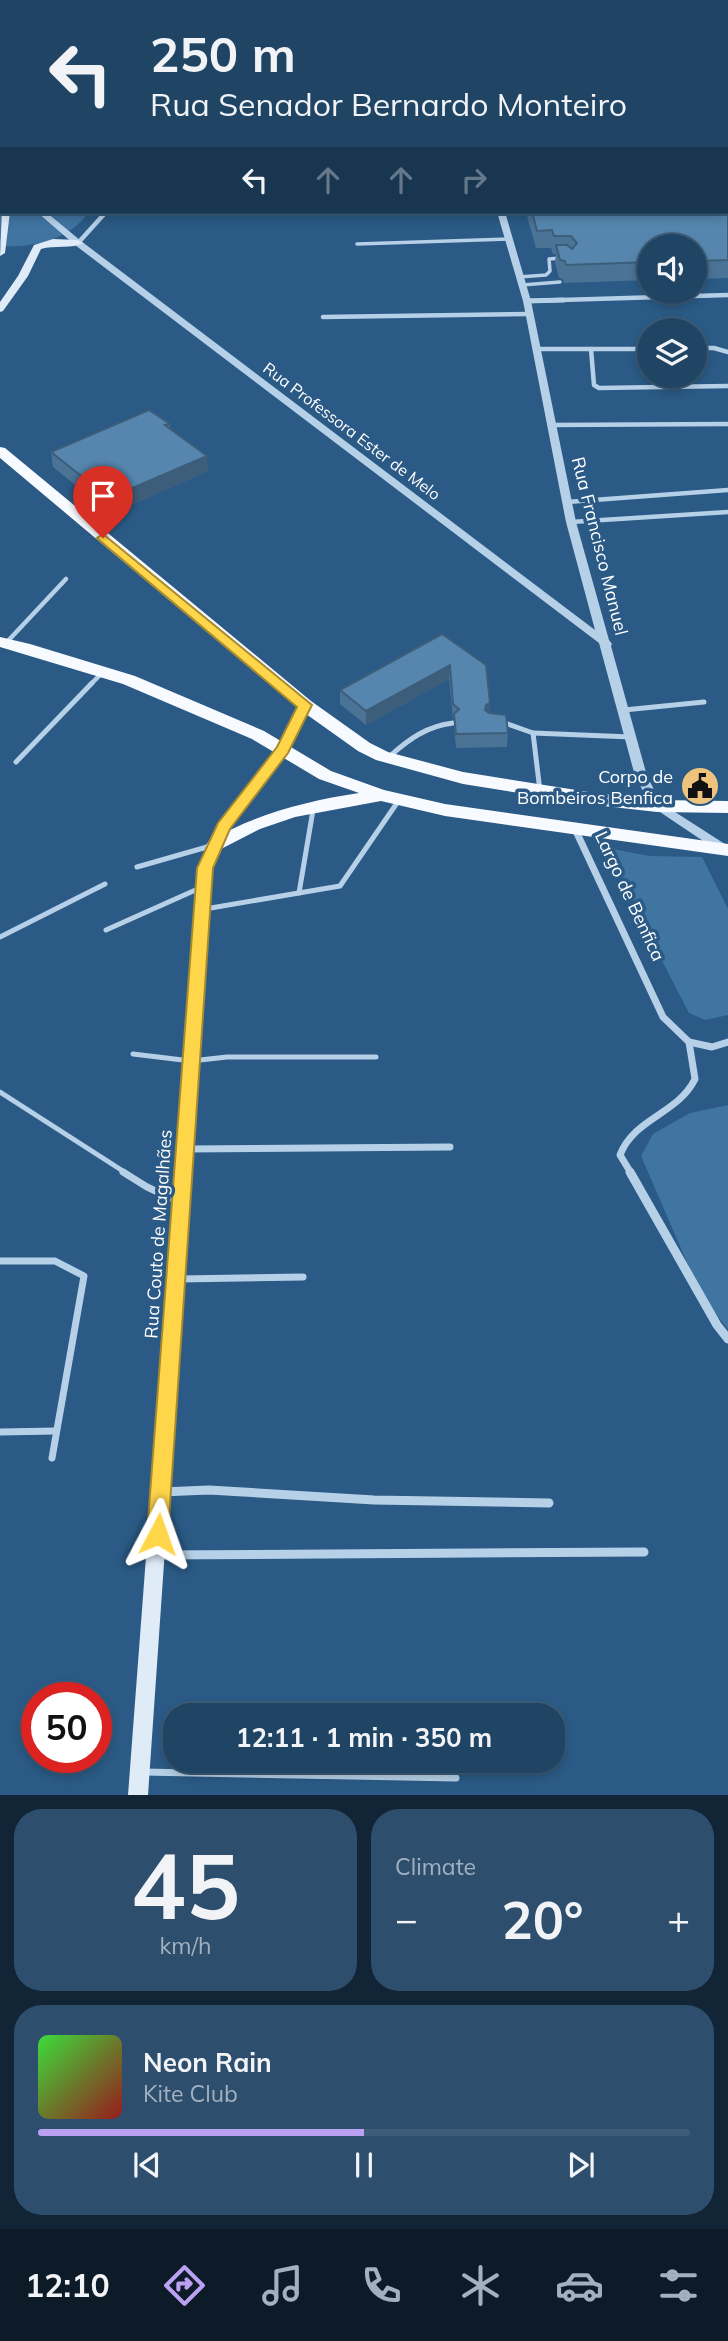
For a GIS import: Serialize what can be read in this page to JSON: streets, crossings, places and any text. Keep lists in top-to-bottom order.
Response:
{
  "streets": {
    "main road": ["Largo de Benfica", "Rua Couto de Magalhães"],
    "street": ["Rua Professora Ester de Melo", "Rua Francisco Manuel"]
  },
  "crossings": [
    ["Rua Professora Ester de Melo", "Rua Francisco Manuel"],
    ["Rua Francisco Manuel", "Largo de Benfica"]
  ],
  "places": {
    "public building": ["Corpo de Bombeiros Benfica"]
  },
  "page": {
    "turn": ["250 m", "Rua Senador Bernardo Monteiro"],
    "limit": "50",
    "trip": "12:11 · 1 min · 350 m",
    "tile": [
      ["45", "km/h"],
      "Climate"
    ],
    "heat": ["−", "20°", "+"],
    "song": ["Neon Rain", "Kite Club"],
    "tabs": "12:10"
  }
}
